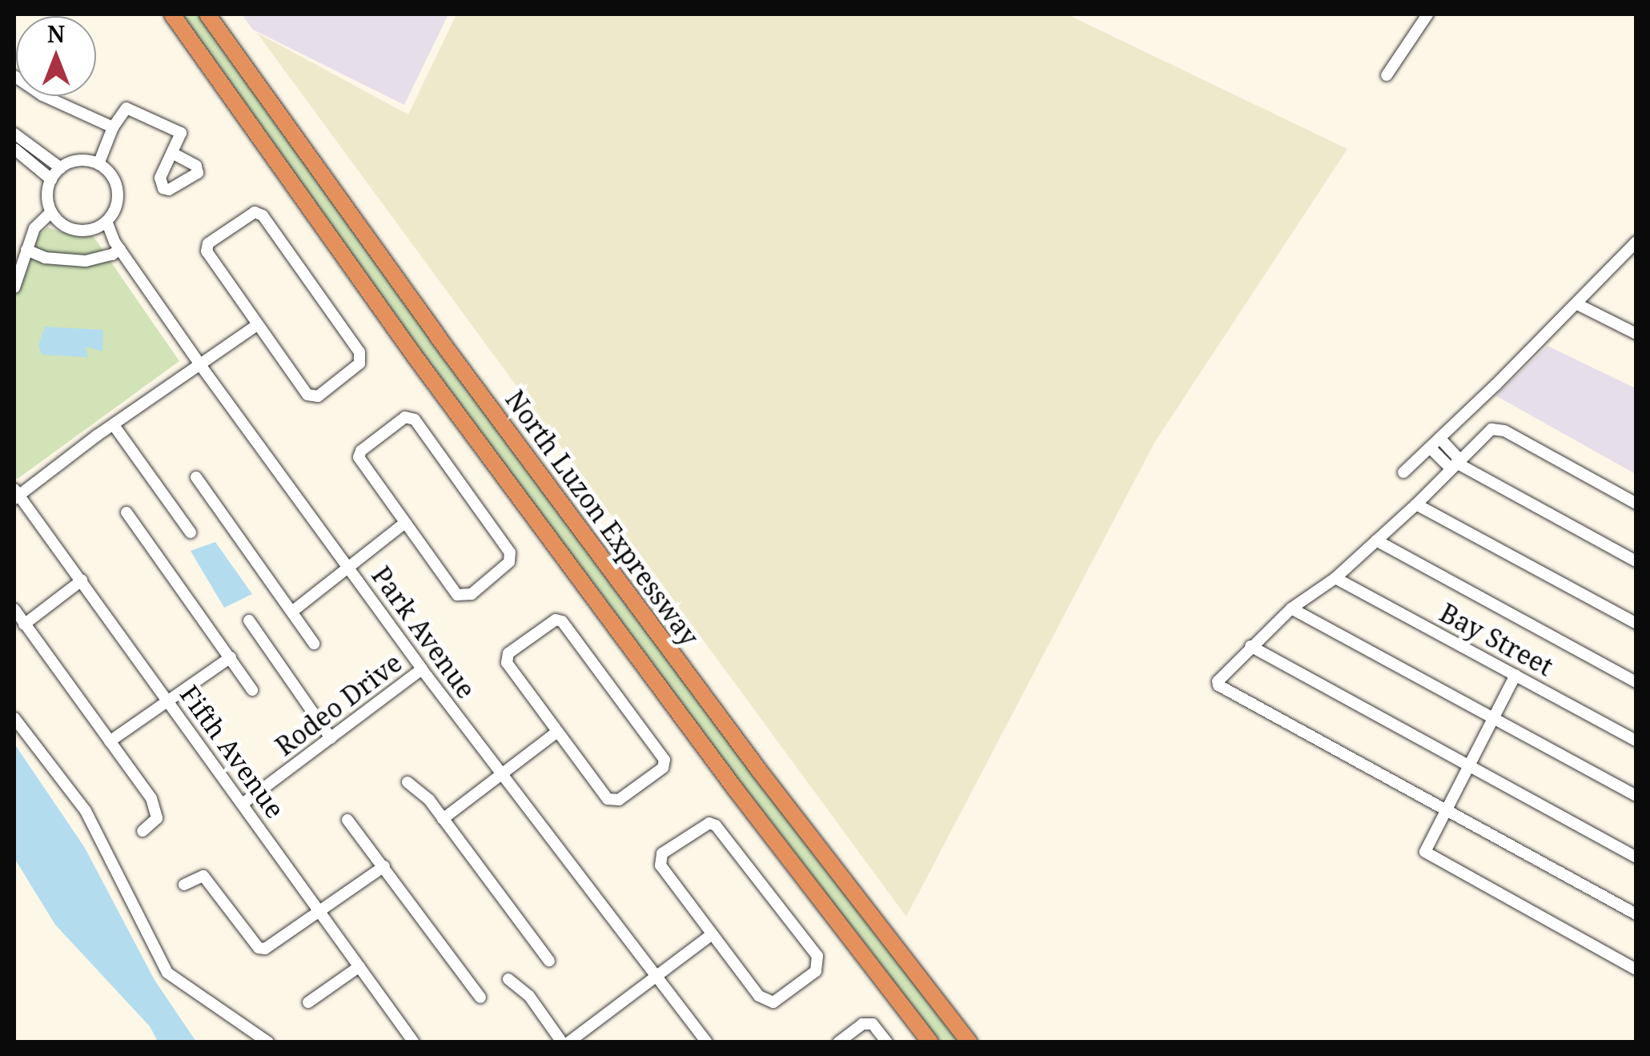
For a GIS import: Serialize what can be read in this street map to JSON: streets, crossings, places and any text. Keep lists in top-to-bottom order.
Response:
{
  "streets": {
    "highway": ["North Luzon Expressway"],
    "street": [
      "Park Avenue",
      "Bay Street",
      "Rodeo Drive",
      "Fifth Avenue"
    ]
  },
  "crossings": [
    ["Park Avenue", "Rodeo Drive"],
    ["Rodeo Drive", "Fifth Avenue"]
  ],
  "north": "top"
}
